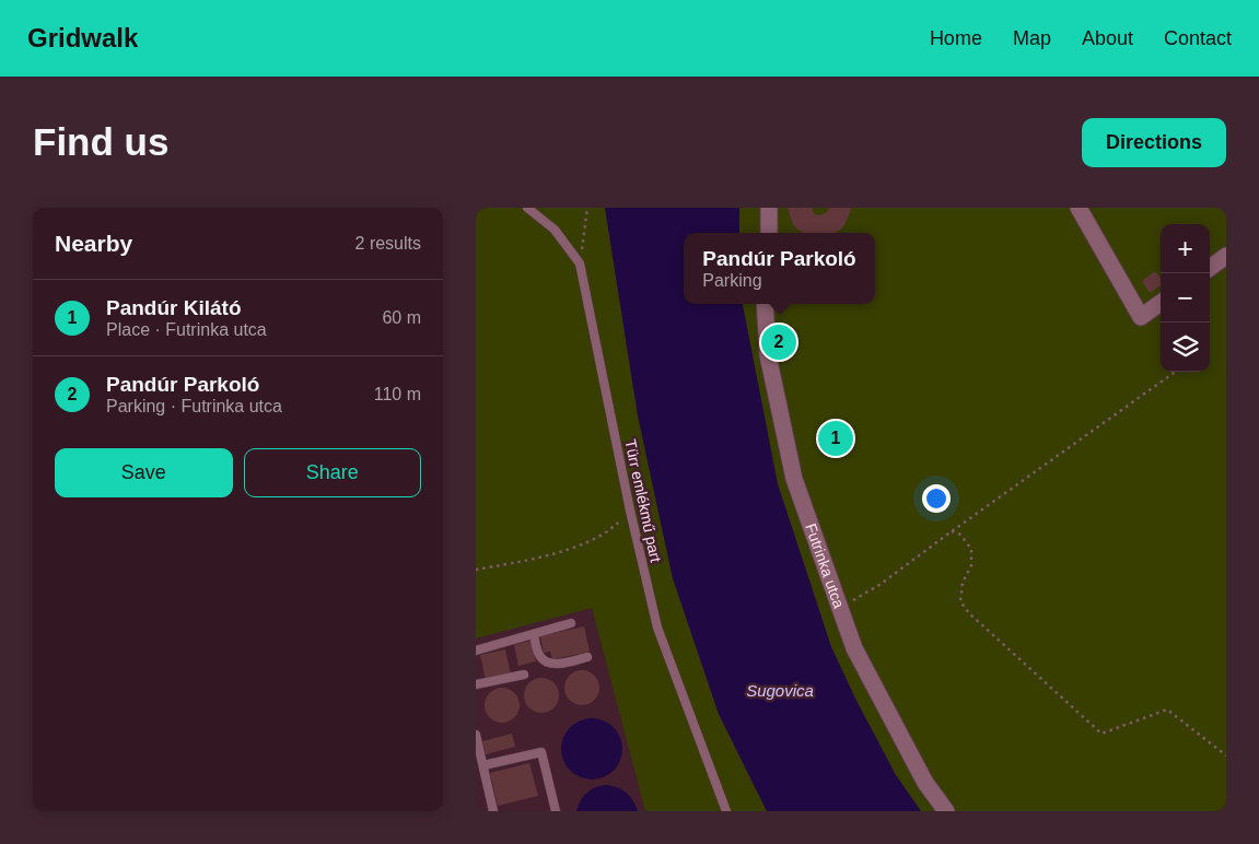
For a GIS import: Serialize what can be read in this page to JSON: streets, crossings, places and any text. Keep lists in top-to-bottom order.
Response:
{
  "streets": {
    "street": ["Futrinka utca"],
    "lane": ["Türr emlékmű part"]
  },
  "water": ["Sugovica"],
  "page": {
    "header": "Gridwalk",
    "nav": [
      "Home",
      "Map",
      "About",
      "Contact"
    ],
    "buttons": [
      "Directions",
      ["Save", "Share"]
    ],
    "title": "Find us",
    "heading": ["Nearby", "2 results"],
    "map_buttons": ["+", "−"],
    "popup": ["Pandúr Parkoló", "Parking"],
    "list": [
      {
        "mark": "1",
        "name": "Pandúr Kilátó",
        "note": "Place · Futrinka utca",
        "value": "60 m"
      },
      {
        "mark": "2",
        "name": "Pandúr Parkoló",
        "note": "Parking · Futrinka utca",
        "value": "110 m"
      }
    ],
    "pins": ["2", "1"]
  }
}
